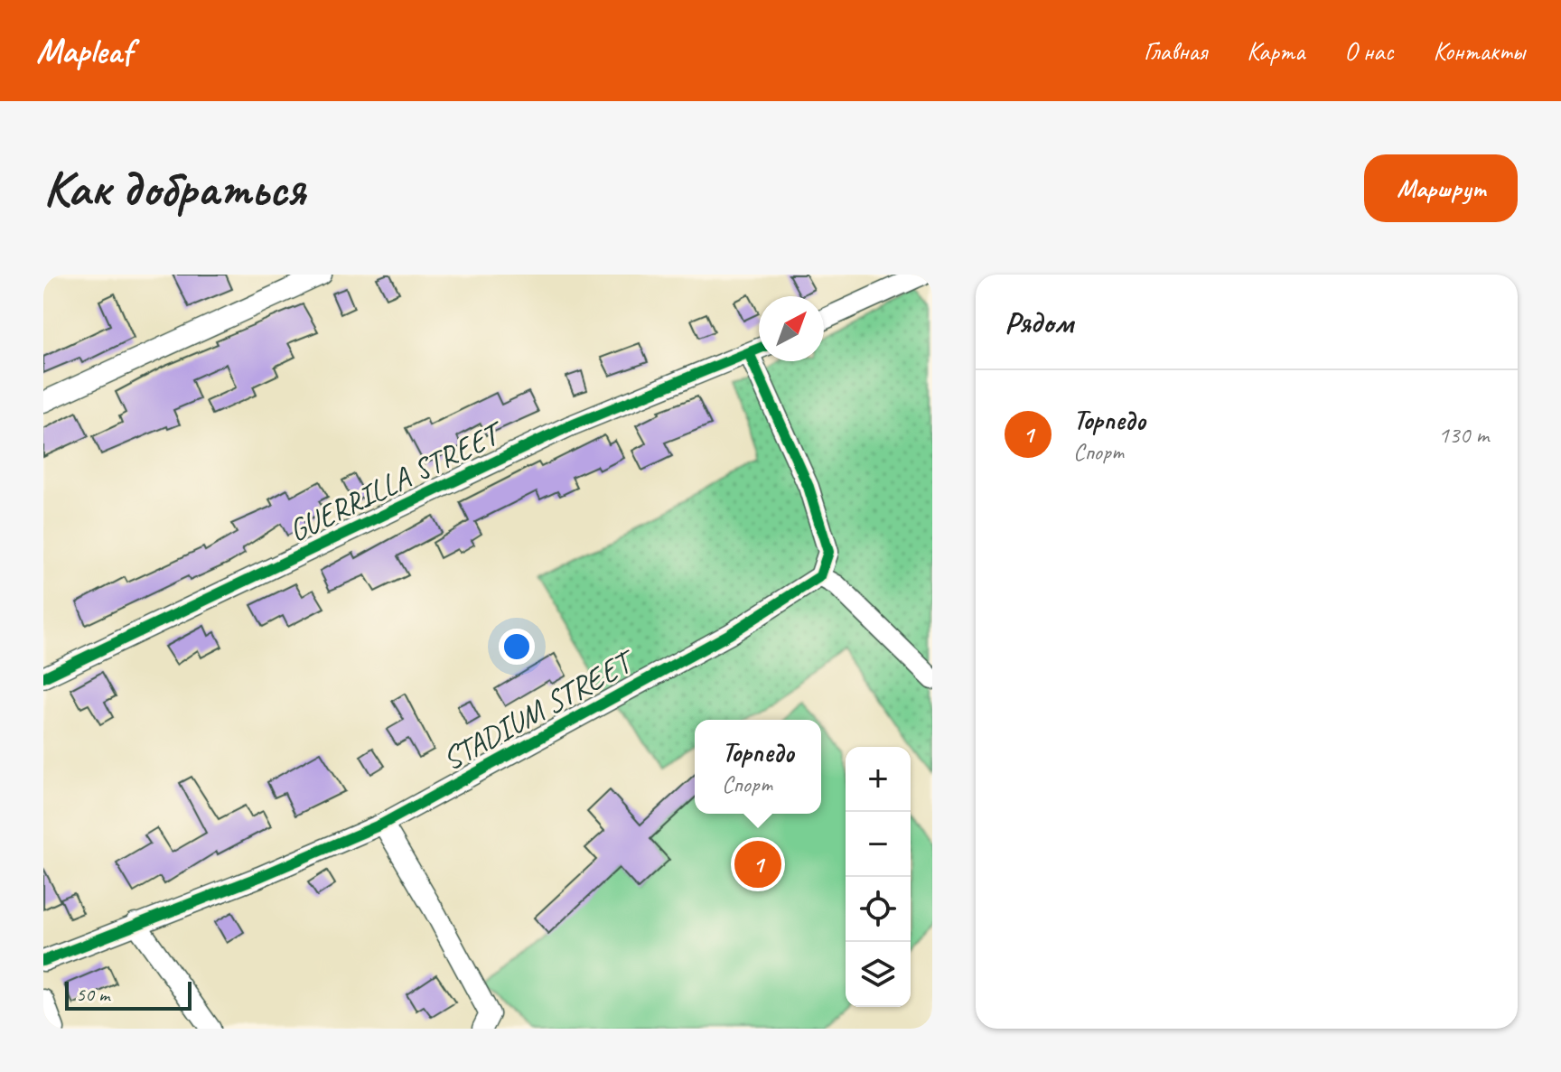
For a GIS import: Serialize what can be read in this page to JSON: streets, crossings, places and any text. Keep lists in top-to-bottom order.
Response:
{
  "streets": {
    "street": ["GUERRILLA STREET", "STADIUM STREET"]
  },
  "scale_bar": "50 m",
  "north": "top right",
  "page": {
    "header": "Mapleaf",
    "nav": [
      "Главная",
      "Карта",
      "О нас",
      "Контакты"
    ],
    "buttons": "Маршрут",
    "title": "Как добраться",
    "heading": "Рядом",
    "list": [
      {
        "mark": "1",
        "name": "Торпедо",
        "note": "Спорт",
        "value": "130 m"
      }
    ],
    "popup": ["Торпедо", "Спорт"],
    "map_buttons": ["+", "−"],
    "pins": "1",
    "scale": "50 m"
  }
}
